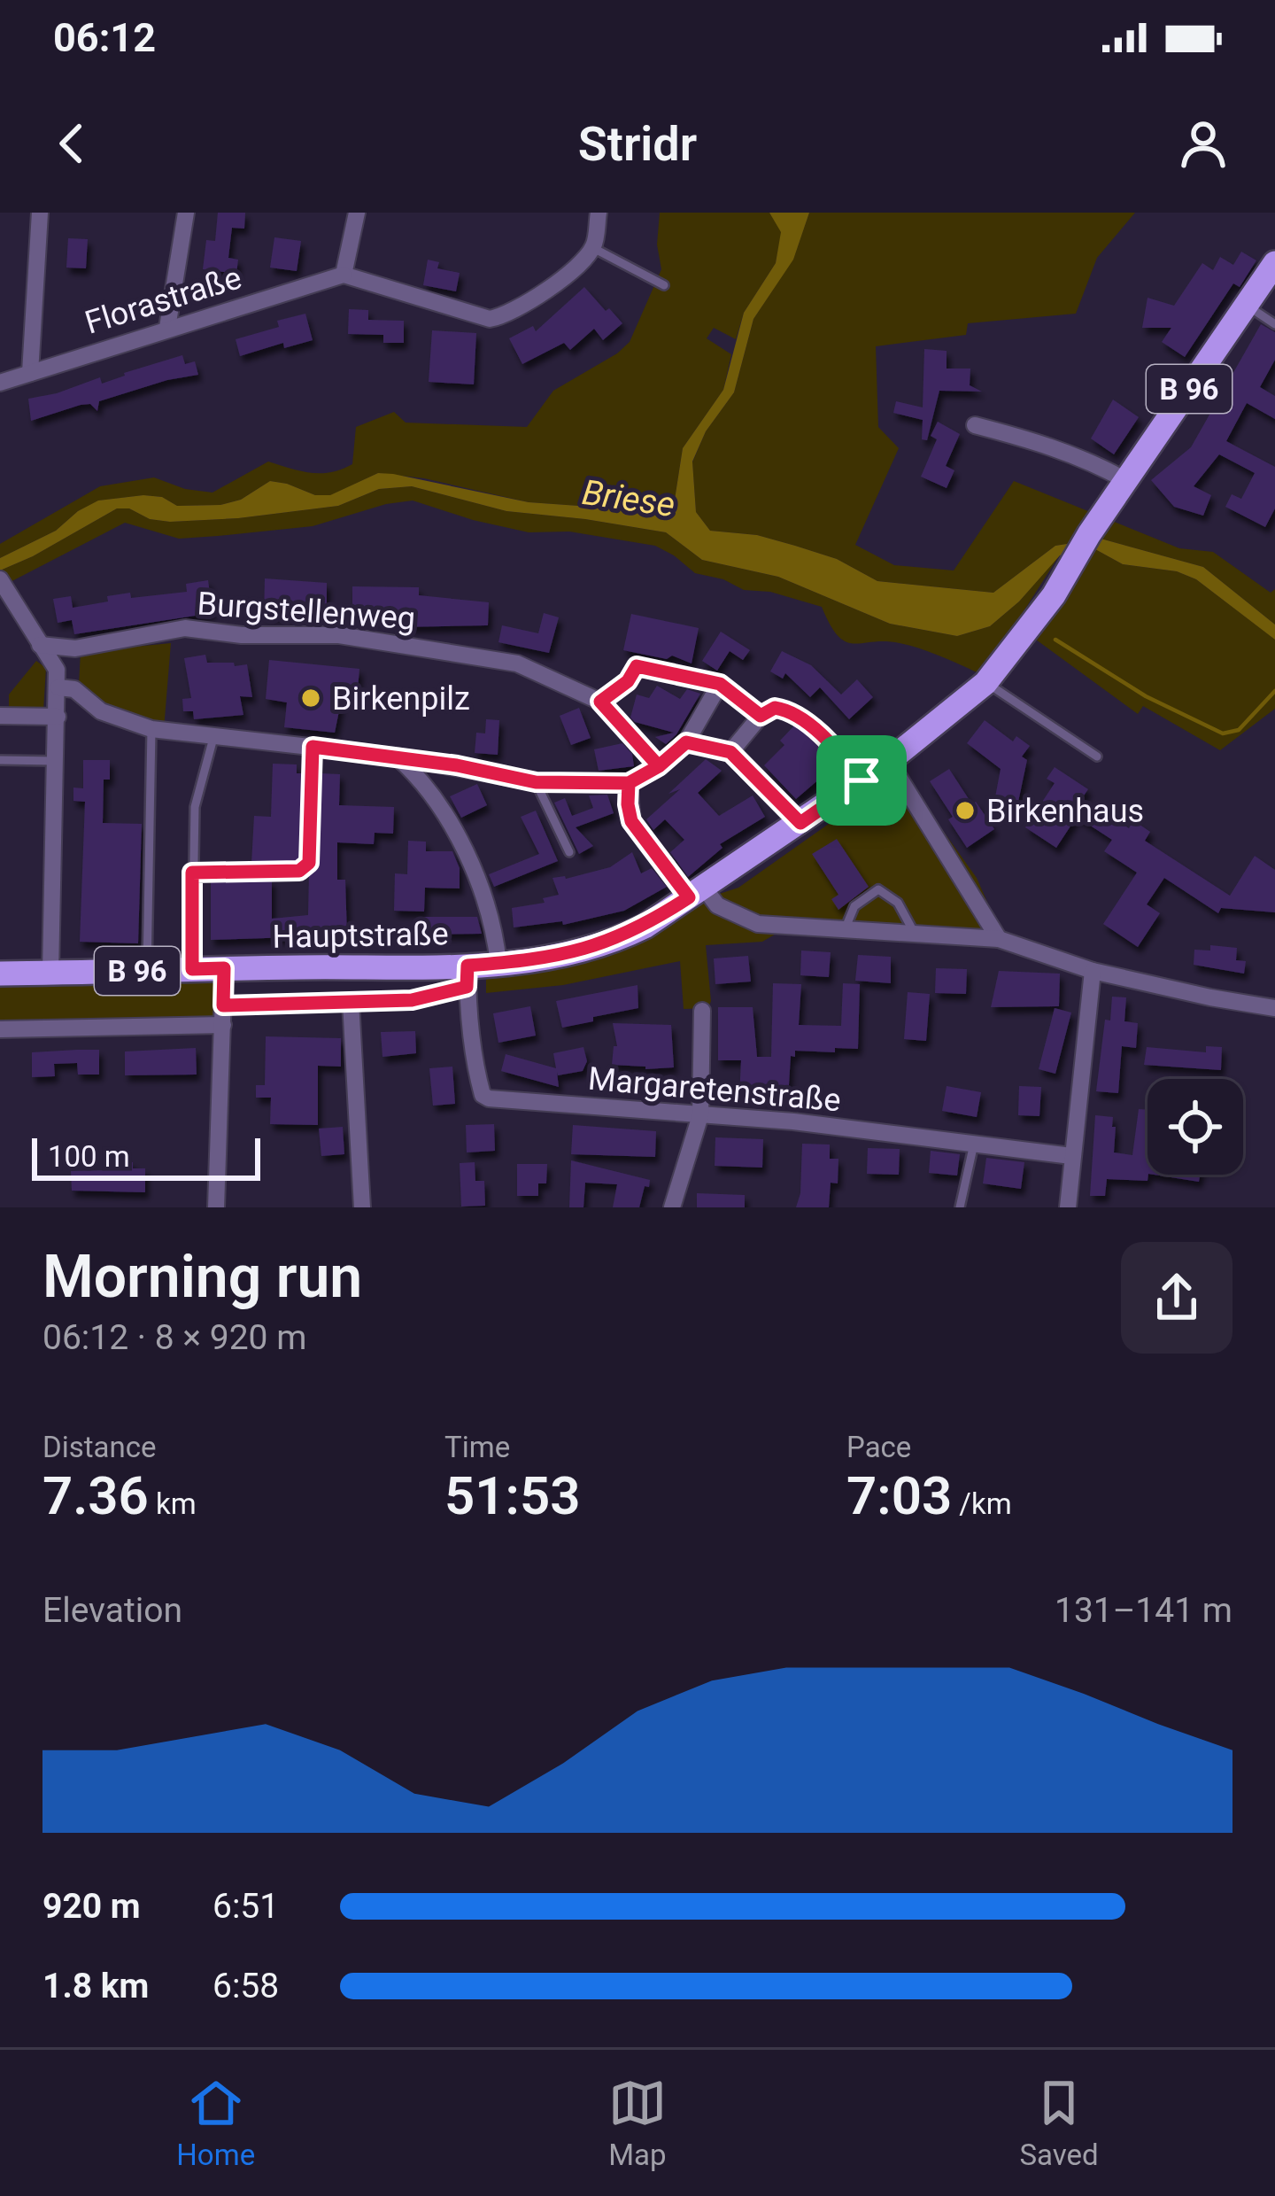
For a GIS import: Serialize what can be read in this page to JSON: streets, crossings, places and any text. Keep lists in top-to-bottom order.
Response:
{
  "streets": {
    "main road": ["B 96", "Hauptstraße"],
    "street": ["Florastraße", "Burgstellenweg", "Margaretenstraße"]
  },
  "crossings": [
    ["Hauptstraße", "Margaretenstraße"]
  ],
  "water": ["Briese"],
  "places": ["Birkenpilz", "Birkenhaus"],
  "scale_bar": "100 m",
  "page": {
    "status": "06:12",
    "header": "Stridr",
    "scale": "100 m",
    "heading": ["Morning run", "06:12 · 8 × 920 m"],
    "stats": [
      ["Distance", "7.36 km"],
      ["Time", "51:53"],
      ["Pace", "7:03 /km"]
    ],
    "chart": ["Elevation", "131–141 m"],
    "list": [
      {
        "name": "920 m",
        "note": "6:51"
      },
      {
        "name": "1.8 km",
        "note": "6:58"
      }
    ],
    "tabs": ["Home", "Map", "Saved"]
  }
}
